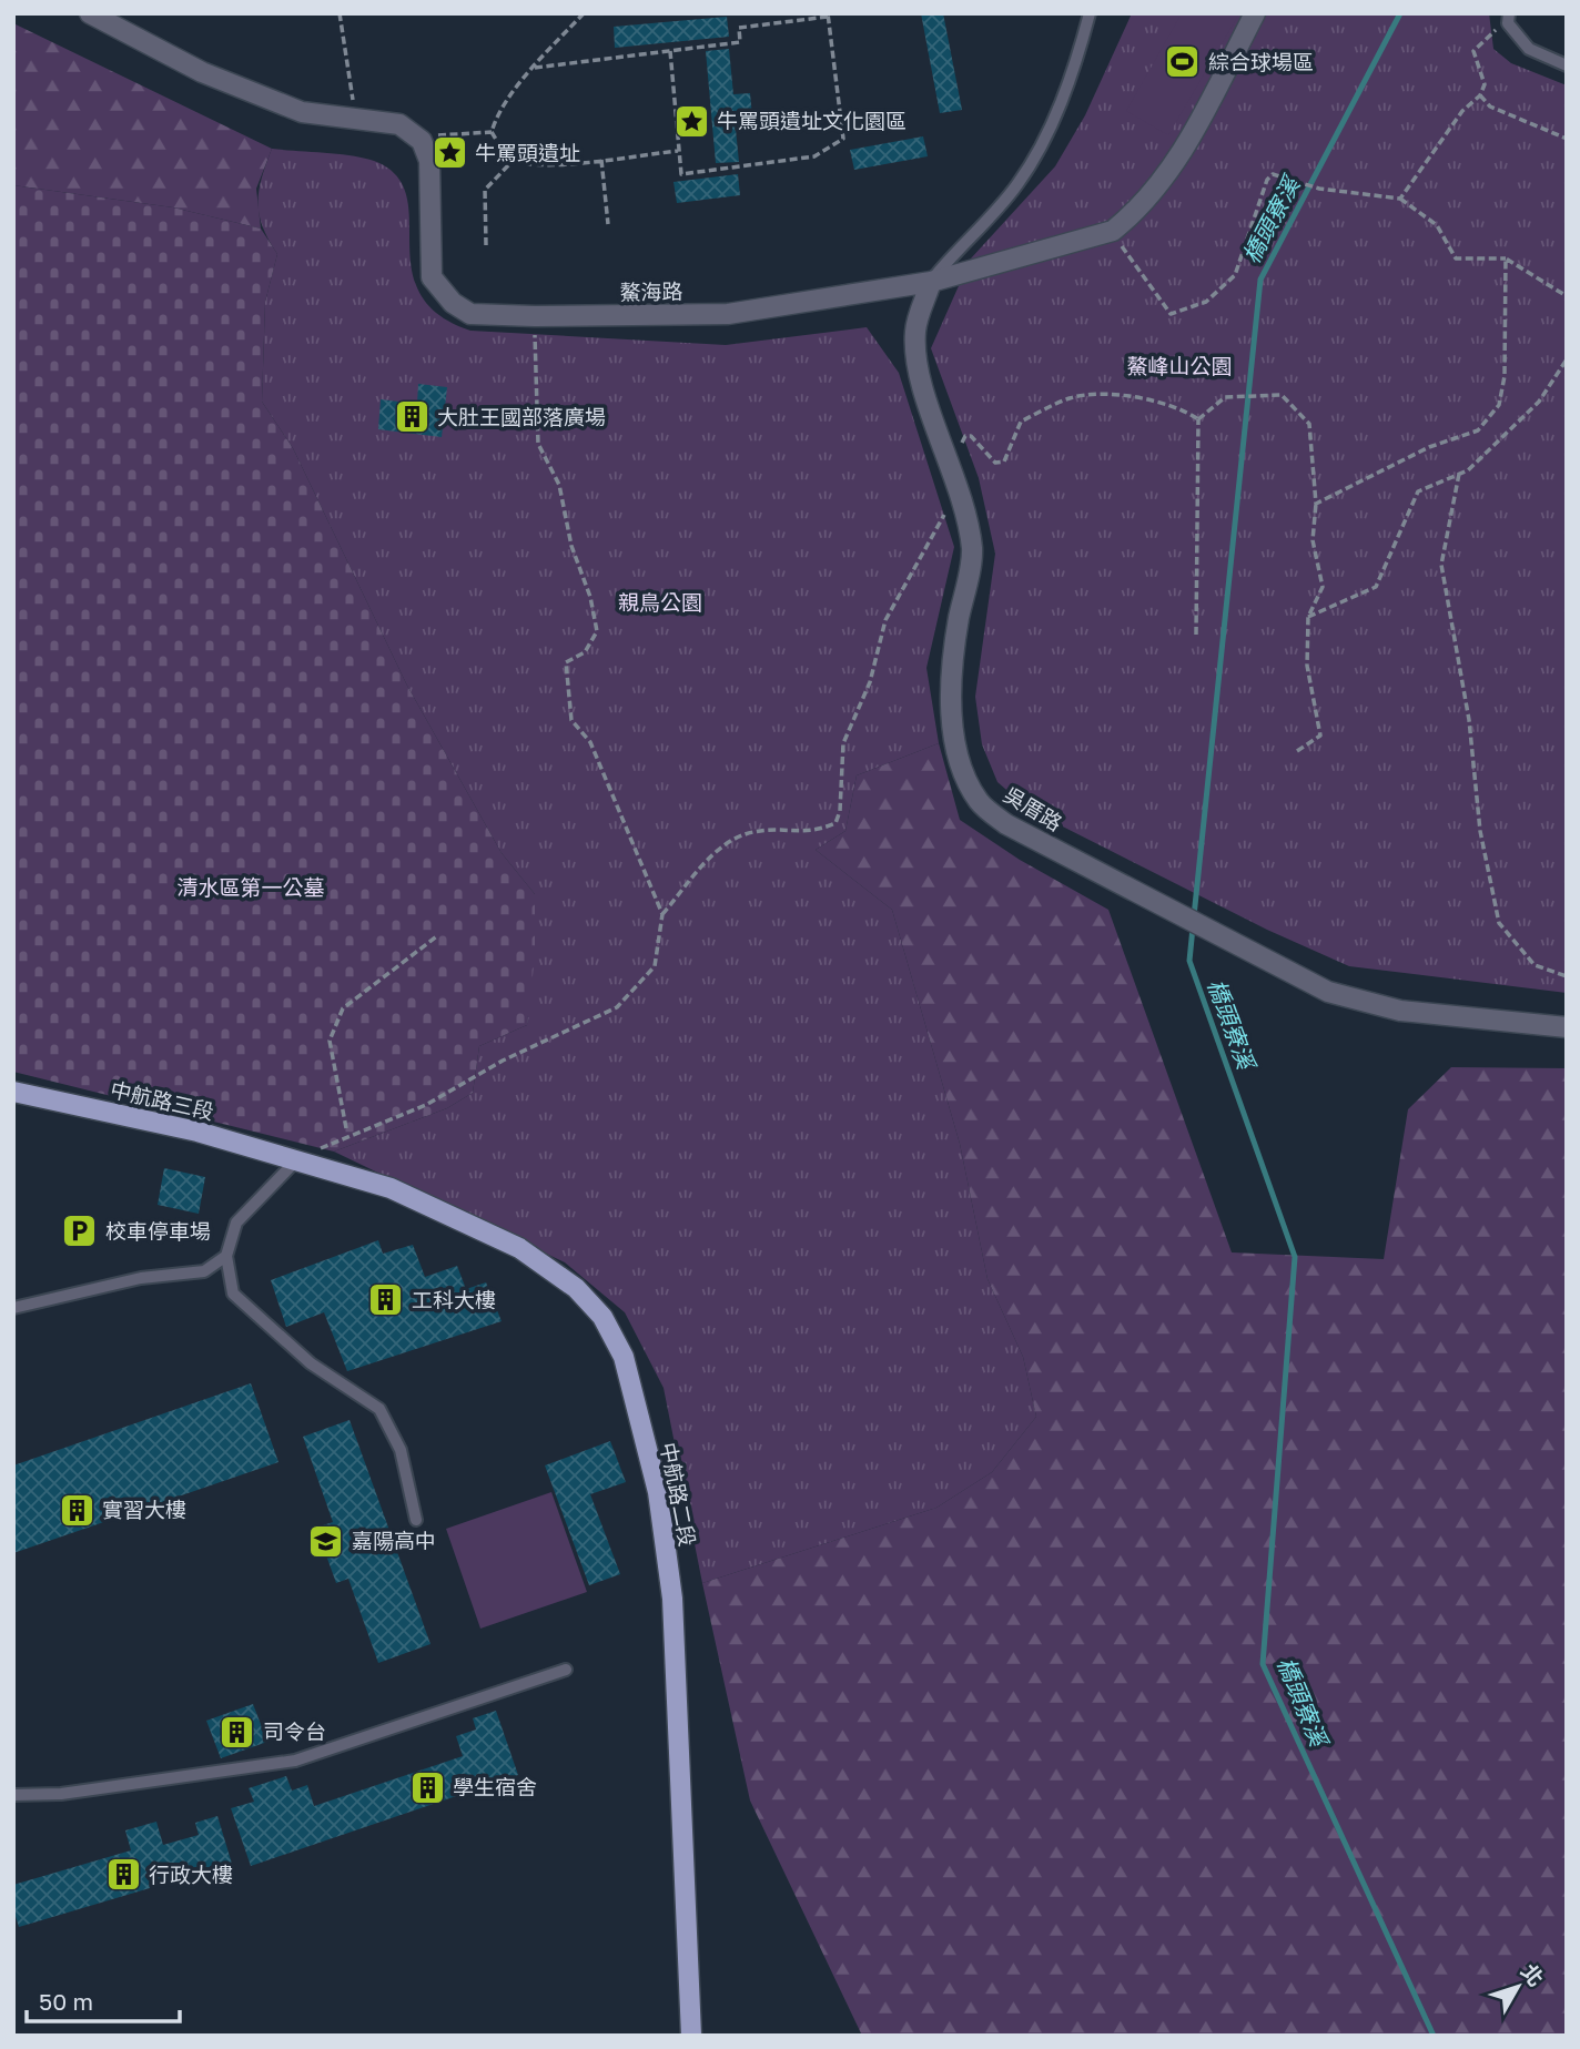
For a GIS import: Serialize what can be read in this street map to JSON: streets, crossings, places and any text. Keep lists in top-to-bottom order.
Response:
{
  "streets": {
    "main road": ["中航路三段", "中航路二段"],
    "street": ["鰲海路", "吳厝路"]
  },
  "crossings": [
    ["鰲海路", "吳厝路"],
    ["中航路三段", "中航路二段"]
  ],
  "water": ["橋頭寮溪"],
  "parks": ["鰲峰山公園", "親鳥公園", "清水區第一公墓"],
  "places": {
    "sports": ["綜合球場區"],
    "place": ["牛罵頭遺址文化園區", "牛罵頭遺址"],
    "building": [
      "大肚王國部落廣場",
      "工科大樓",
      "實習大樓",
      "司令台",
      "學生宿舍",
      "行政大樓"
    ],
    "parking": ["校車停車場"],
    "school or university": ["嘉陽高中"]
  },
  "scale_bar": "50 m",
  "north": "top right"
}
